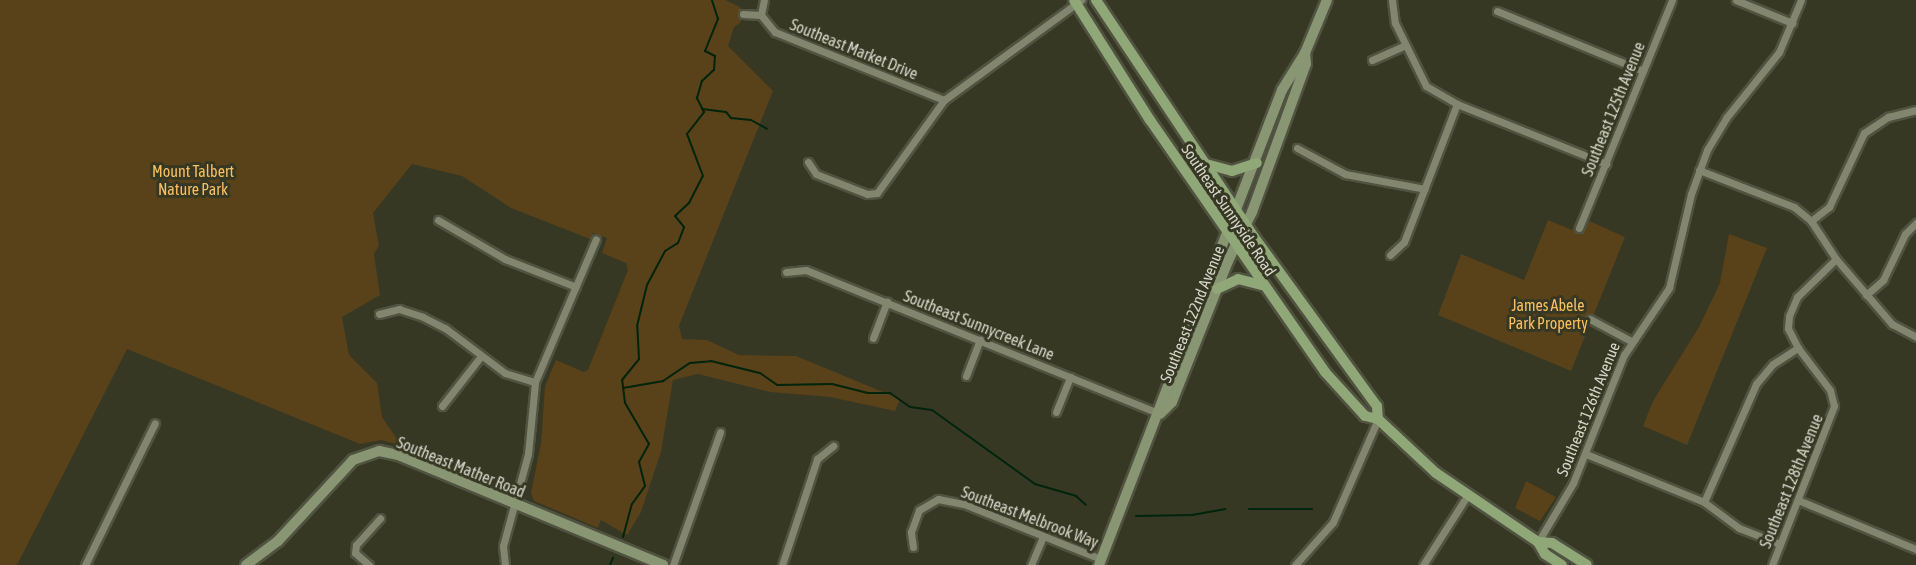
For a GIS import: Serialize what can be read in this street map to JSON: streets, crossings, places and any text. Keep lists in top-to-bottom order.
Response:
{
  "streets": {
    "main road": ["Southeast Sunnyside Road", "Southeast 122nd Avenue", "Southeast Mather Road"],
    "street": [
      "Southeast Market Drive",
      "Southeast 125th Avenue",
      "Southeast Sunnycreek Lane",
      "Southeast 126th Avenue",
      "Southeast 128th Avenue",
      "Southeast Melbrook Way"
    ]
  },
  "crossings": [
    ["Southeast Sunnyside Road", "Southeast 122nd Avenue"],
    ["Southeast Sunnyside Road", "Southeast 126th Avenue"],
    ["Southeast 122nd Avenue", "Southeast Sunnycreek Lane"],
    ["Southeast 122nd Avenue", "Southeast Melbrook Way"]
  ],
  "parks": ["Mount Talbert Nature Park", "James Abele Park Property"]
}
